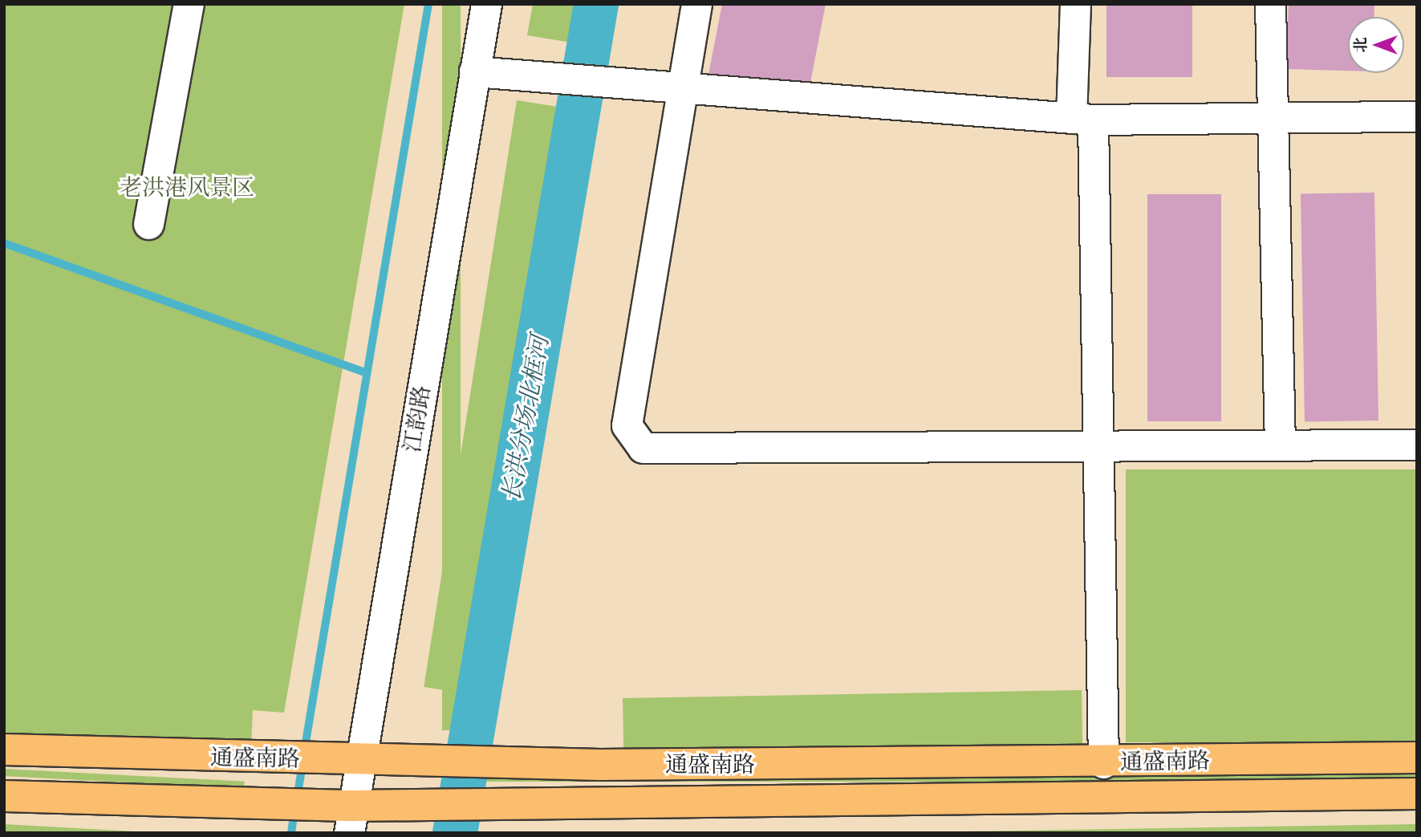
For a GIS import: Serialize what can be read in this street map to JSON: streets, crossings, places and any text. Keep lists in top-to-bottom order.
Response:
{
  "streets": {
    "main road": ["通盛南路"],
    "street": ["江韵路"]
  },
  "crossings": [
    ["江韵路", "通盛南路"]
  ],
  "water": ["长洪分场北框河"],
  "parks": ["老洪港风景区"],
  "north": "left"
}
